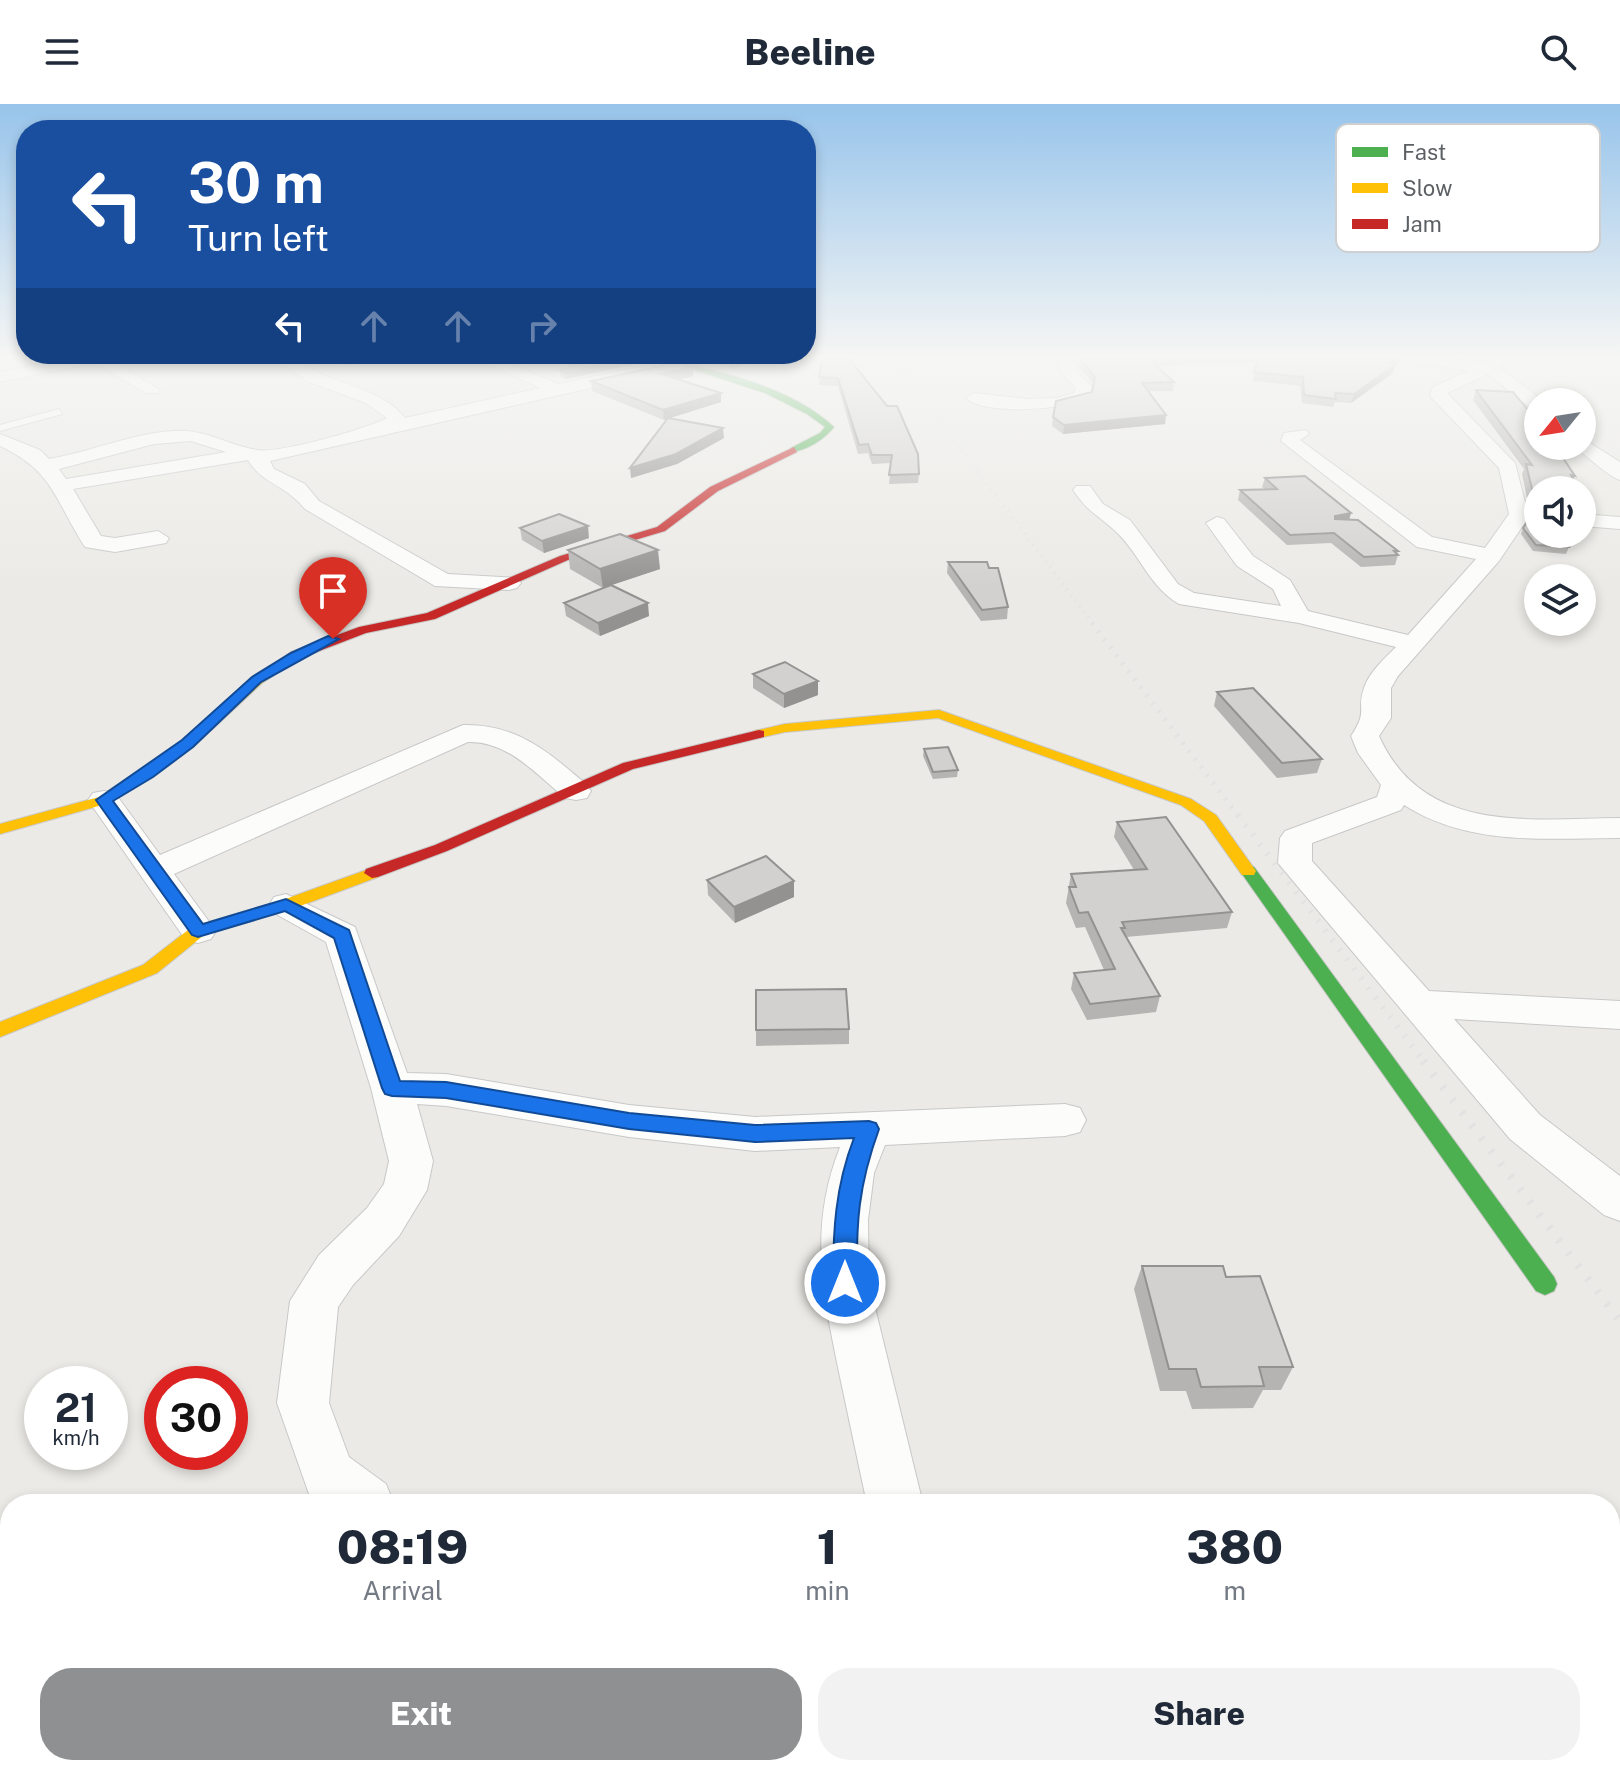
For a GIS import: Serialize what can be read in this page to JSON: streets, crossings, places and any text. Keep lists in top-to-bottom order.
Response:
{
  "legend": ["Fast", "Slow", "Jam"],
  "north": "bottom left",
  "page": {
    "header": "Beeline",
    "turn": ["30 m", "Turn left"],
    "speed": "21 km/h",
    "limit": "30",
    "eta": [
      "08:19",
      "Arrival",
      "1",
      "min",
      "380",
      "m"
    ],
    "buttons": ["Exit", "Share"]
  }
}
